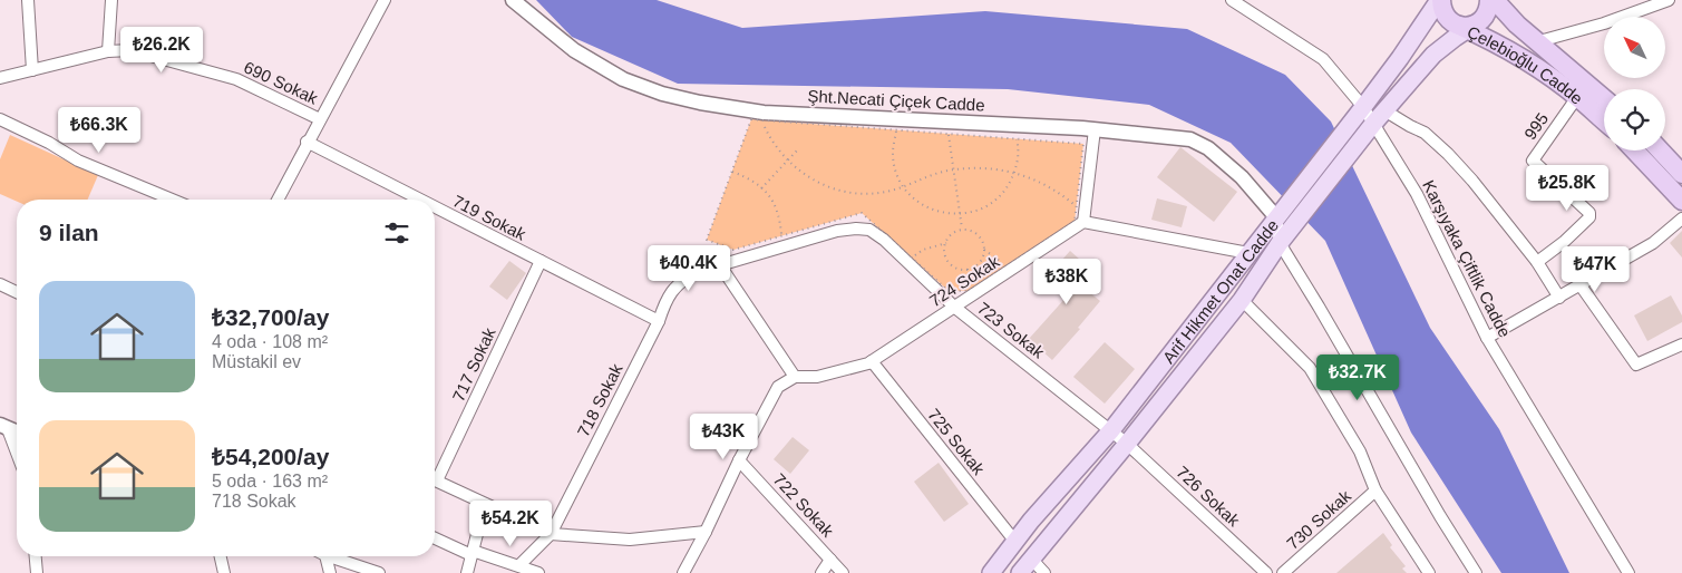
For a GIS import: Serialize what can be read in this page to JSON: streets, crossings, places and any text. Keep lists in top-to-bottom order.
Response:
{
  "streets": {
    "highway": ["Çelebioğlu Cadde"],
    "main road": ["Arif Hikmet Onat Cadde"],
    "street": [
      "690 Sokak",
      "Şht.Necati Çiçek Cadde",
      "995",
      "719 Sokak",
      "Karşıyaka Çiftlik Cadde",
      "724 Sokak",
      "723 Sokak",
      "717 Sokak",
      "718 Sokak",
      "725 Sokak",
      "726 Sokak",
      "722 Sokak",
      "730 Sokak"
    ]
  },
  "crossings": [
    ["Çelebioğlu Cadde", "995"],
    ["Çelebioğlu Cadde", "Arif Hikmet Onat Cadde"],
    ["Şht.Necati Çiçek Cadde", "Arif Hikmet Onat Cadde"],
    ["719 Sokak", "717 Sokak"],
    ["719 Sokak", "718 Sokak"],
    ["Karşıyaka Çiftlik Cadde", "Arif Hikmet Onat Cadde"],
    ["724 Sokak", "723 Sokak"],
    ["724 Sokak", "725 Sokak"],
    ["Arif Hikmet Onat Cadde", "723 Sokak"],
    ["Arif Hikmet Onat Cadde", "725 Sokak"],
    ["Arif Hikmet Onat Cadde", "726 Sokak"],
    ["723 Sokak", "718 Sokak"],
    ["723 Sokak", "726 Sokak"]
  ],
  "north": "top left",
  "page": {
    "price": [
      "₺26.2K",
      "₺66.3K",
      "₺25.8K",
      "₺40.4K",
      "₺47K",
      "₺38K",
      "₺32.7K",
      "₺43K",
      "₺54.2K"
    ],
    "heading": "9 ilan",
    "list": [
      {
        "name": "₺32,700/ay",
        "note": "4 oda · 108 m² · Müstakil ev"
      },
      {
        "name": "₺54,200/ay",
        "note": "5 oda · 163 m² · 718 Sokak"
      }
    ]
  }
}
